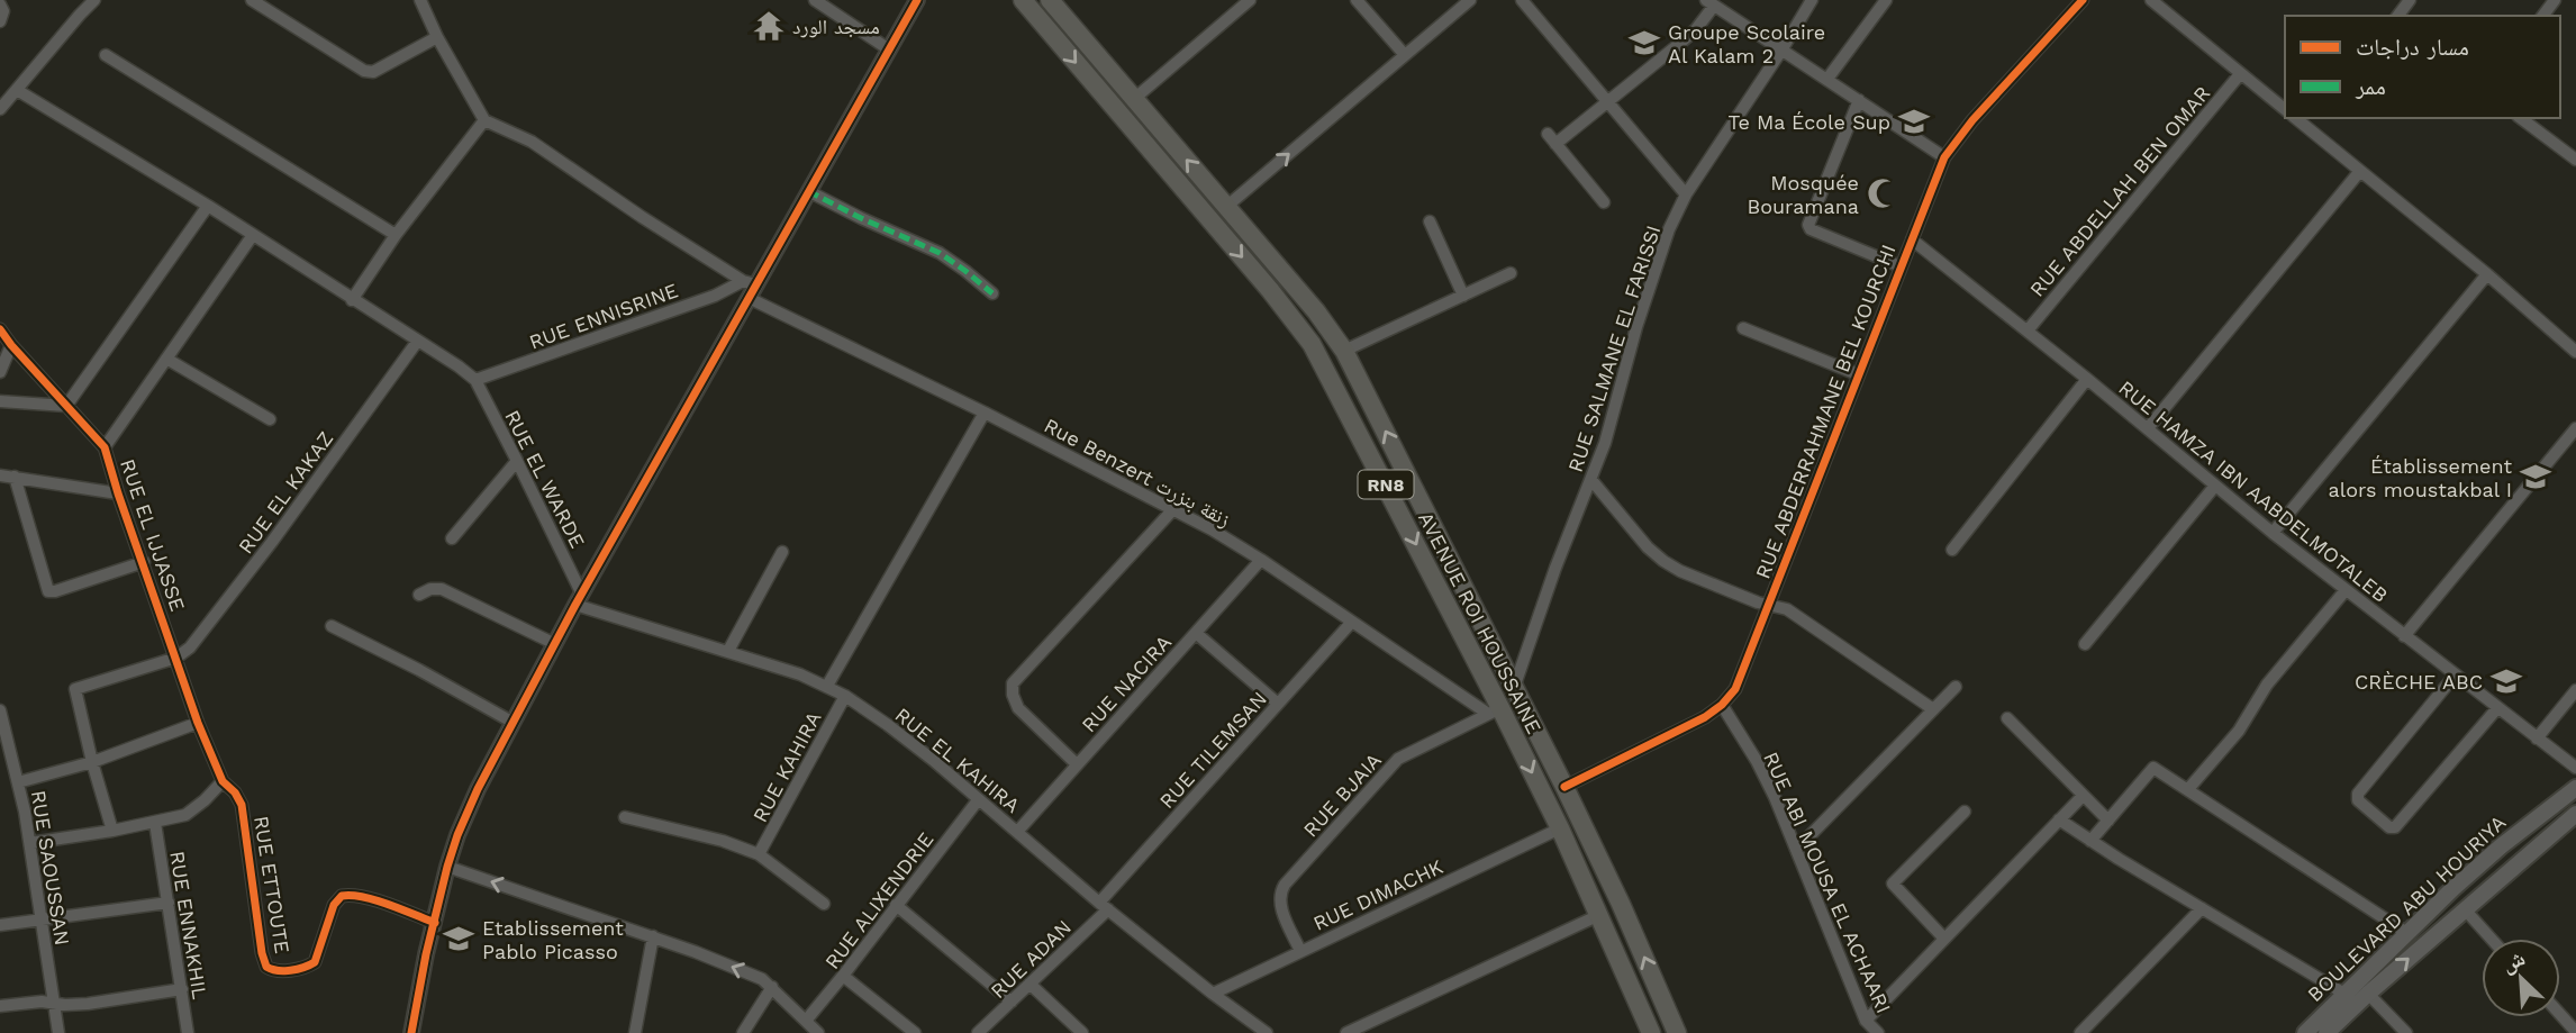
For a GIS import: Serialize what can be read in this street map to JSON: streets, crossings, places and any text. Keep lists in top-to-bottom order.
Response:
{
  "streets": {
    "main road": ["RN8", "AVENUE ROI HOUSSAINE", "BOULEVARD ABU HOURIYA"],
    "street": [
      "RUE ABDELLAH BEN OMAR",
      "RUE ENNISRINE",
      "RUE SALMANE EL FARISSI",
      "RUE ABDERRAHMANE BEL KOURCHI",
      "Rue Benzert زنقة بنزرت",
      "RUE EL WARDE",
      "RUE HAMZA IBN AABDELMOTALEB",
      "RUE EL KAKAZ",
      "RUE EL IJJASSE",
      "RUE NACIRA",
      "RUE TILEMSAN",
      "RUE EL KAHIRA",
      "RUE KAHIRA",
      "RUE BJAIA",
      "RUE SAOUSSAN",
      "RUE ABI MOUSA EL ACHAARI",
      "RUE ETTOUTE",
      "RUE DIMACHK",
      "RUE ALIXENDRIE",
      "RUE ENNAKHIL",
      "RUE ADAN"
    ]
  },
  "crossings": [
    ["RUE ABDELLAH BEN OMAR", "RUE HAMZA IBN AABDELMOTALEB"],
    ["RUE ENNISRINE", "Rue Benzert زنقة بنزرت"],
    ["RUE ENNISRINE", "RUE EL WARDE"],
    ["RUE SALMANE EL FARISSI", "AVENUE ROI HOUSSAINE"],
    ["RUE ABDERRAHMANE BEL KOURCHI", "RUE HAMZA IBN AABDELMOTALEB"],
    ["RUE ABDERRAHMANE BEL KOURCHI", "AVENUE ROI HOUSSAINE"],
    ["RUE ABDERRAHMANE BEL KOURCHI", "RUE ABI MOUSA EL ACHAARI"],
    ["Rue Benzert زنقة بنزرت", "AVENUE ROI HOUSSAINE"],
    ["Rue Benzert زنقة بنزرت", "RUE NACIRA"],
    ["Rue Benzert زنقة بنزرت", "RUE TILEMSAN"],
    ["Rue Benzert زنقة بنزرت", "RUE BJAIA"],
    ["RUE EL WARDE", "RUE EL KAHIRA"],
    ["RUE EL KAKAZ", "RUE EL IJJASSE"],
    ["RUE EL IJJASSE", "RUE ETTOUTE"],
    ["AVENUE ROI HOUSSAINE", "RUE BJAIA"],
    ["AVENUE ROI HOUSSAINE", "RUE DIMACHK"],
    ["RUE NACIRA", "RUE EL KAHIRA"],
    ["RUE TILEMSAN", "RUE EL KAHIRA"],
    ["RUE TILEMSAN", "RUE ADAN"],
    ["RUE EL KAHIRA", "RUE KAHIRA"],
    ["RUE EL KAHIRA", "RUE DIMACHK"],
    ["RUE EL KAHIRA", "RUE ALIXENDRIE"],
    ["RUE EL KAHIRA", "RUE ADAN"],
    ["RUE BJAIA", "RUE DIMACHK"]
  ],
  "places": {
    "temple": ["مسجد الورد"],
    "school or university": [
      "Groupe Scolaire Al Kalam 2",
      "Te Ma École Sup",
      "Établissement alors moustakbal I",
      "CRÈCHE ABC",
      "Etablissement Pablo Picasso"
    ],
    "mosque": ["Mosquée Bouramana"]
  },
  "legend": ["مسار دراجات", "ممر"],
  "north": "top left"
}
